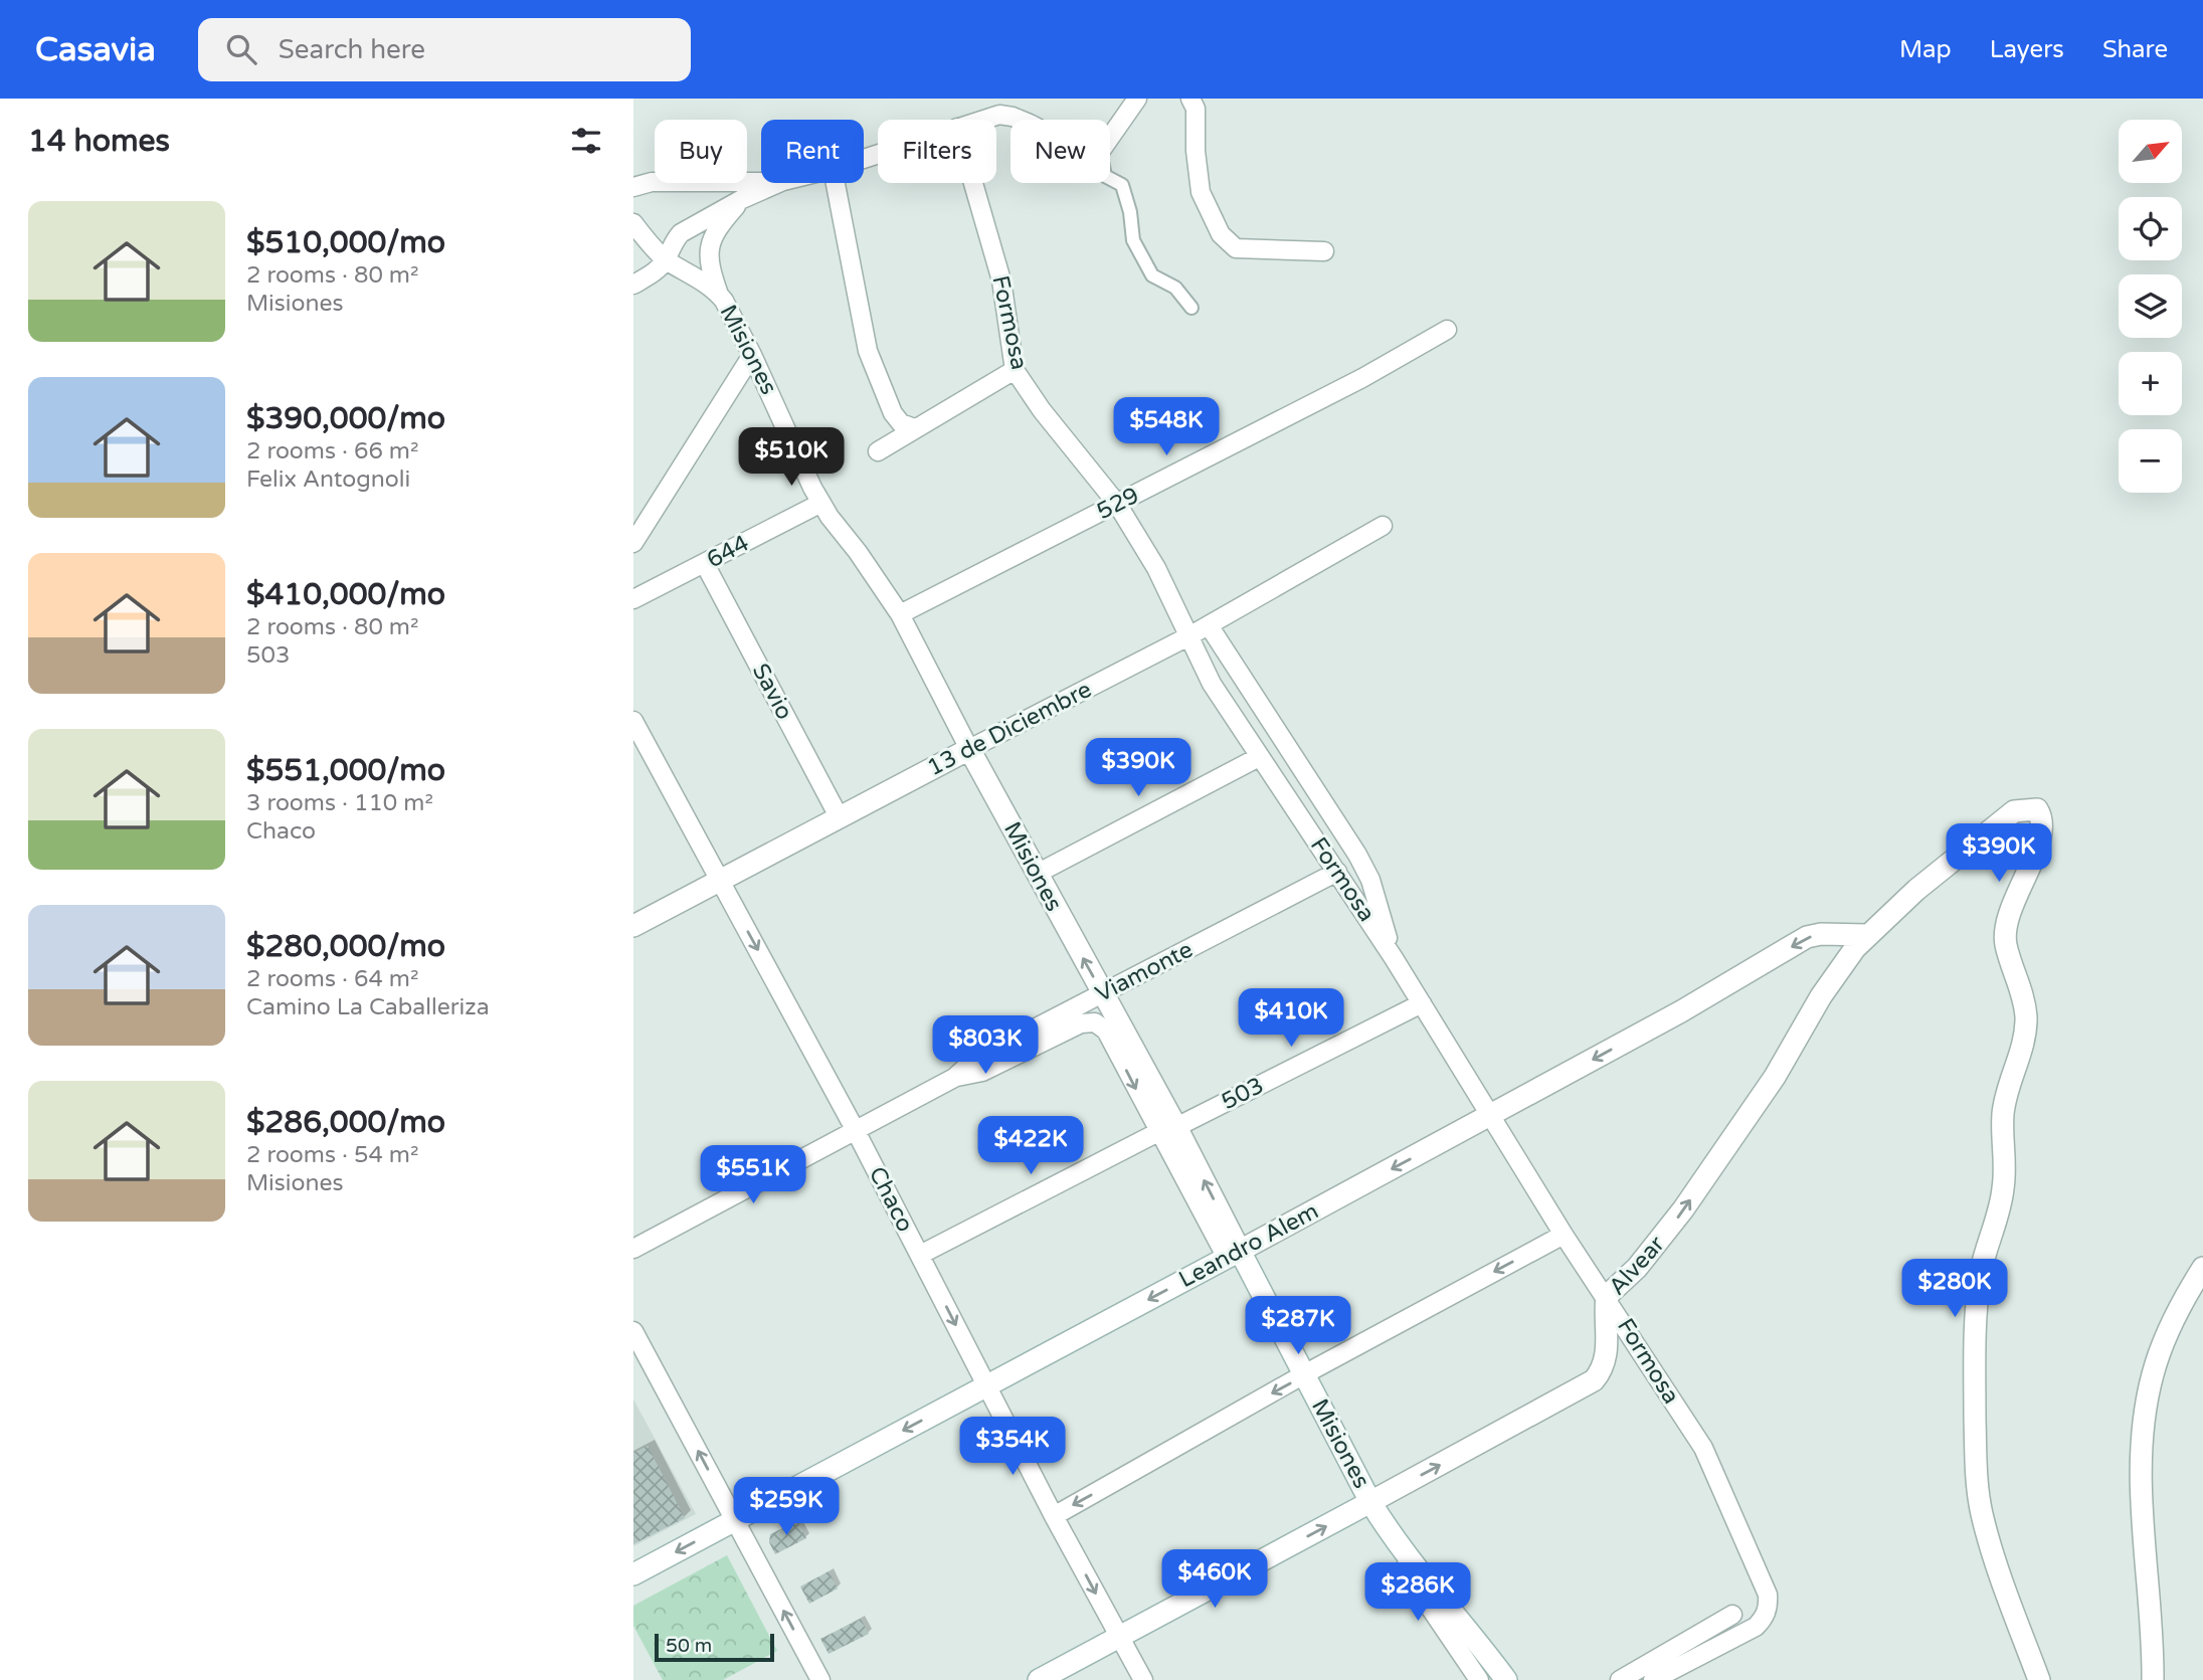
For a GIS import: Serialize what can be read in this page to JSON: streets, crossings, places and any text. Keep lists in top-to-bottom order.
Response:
{
  "streets": {
    "street": [
      "Formosa",
      "Misiones",
      "529",
      "644",
      "Savio",
      "13 de Diciembre",
      "Viamonte",
      "503",
      "Chaco",
      "Leandro Alem",
      "Alvear"
    ]
  },
  "crossings": [
    ["Formosa", "529"],
    ["Formosa", "13 de Diciembre"],
    ["Formosa", "Viamonte"],
    ["Formosa", "503"],
    ["Formosa", "Leandro Alem"],
    ["Formosa", "Alvear"],
    ["Misiones", "529"],
    ["Misiones", "644"],
    ["Misiones", "13 de Diciembre"],
    ["Misiones", "Viamonte"],
    ["Misiones", "503"],
    ["Misiones", "Leandro Alem"],
    ["Misiones", "Alvear"],
    ["644", "Savio"],
    ["Savio", "13 de Diciembre"],
    ["13 de Diciembre", "Chaco"],
    ["Viamonte", "Chaco"],
    ["503", "Chaco"],
    ["Chaco", "Leandro Alem"],
    ["Chaco", "Alvear"],
    ["Leandro Alem", "Alvear"]
  ],
  "one_way": ["Chaco"],
  "scale_bar": "50 m",
  "north": "top right",
  "page": {
    "header": "Casavia",
    "search": "Search here",
    "nav": ["Map", "Layers", "Share"],
    "heading": "14 homes",
    "map_buttons": ["+", "−"],
    "chip": [
      "Buy",
      "Rent",
      "Filters",
      "New"
    ],
    "list": [
      {
        "name": "$510,000/mo",
        "note": "2 rooms · 80 m² · Misiones"
      },
      {
        "name": "$390,000/mo",
        "note": "2 rooms · 66 m² · Felix Antognoli"
      },
      {
        "name": "$410,000/mo",
        "note": "2 rooms · 80 m² · 503"
      },
      {
        "name": "$551,000/mo",
        "note": "3 rooms · 110 m² · Chaco"
      },
      {
        "name": "$280,000/mo",
        "note": "2 rooms · 64 m² · Camino La Caballeriza"
      },
      {
        "name": "$286,000/mo",
        "note": "2 rooms · 54 m² · Misiones"
      }
    ],
    "price": [
      "$548K",
      "$510K",
      "$390K",
      "$390K",
      "$410K",
      "$803K",
      "$422K",
      "$551K",
      "$280K",
      "$287K",
      "$354K",
      "$259K",
      "$460K",
      "$286K"
    ],
    "scale": "50 m"
  }
}
